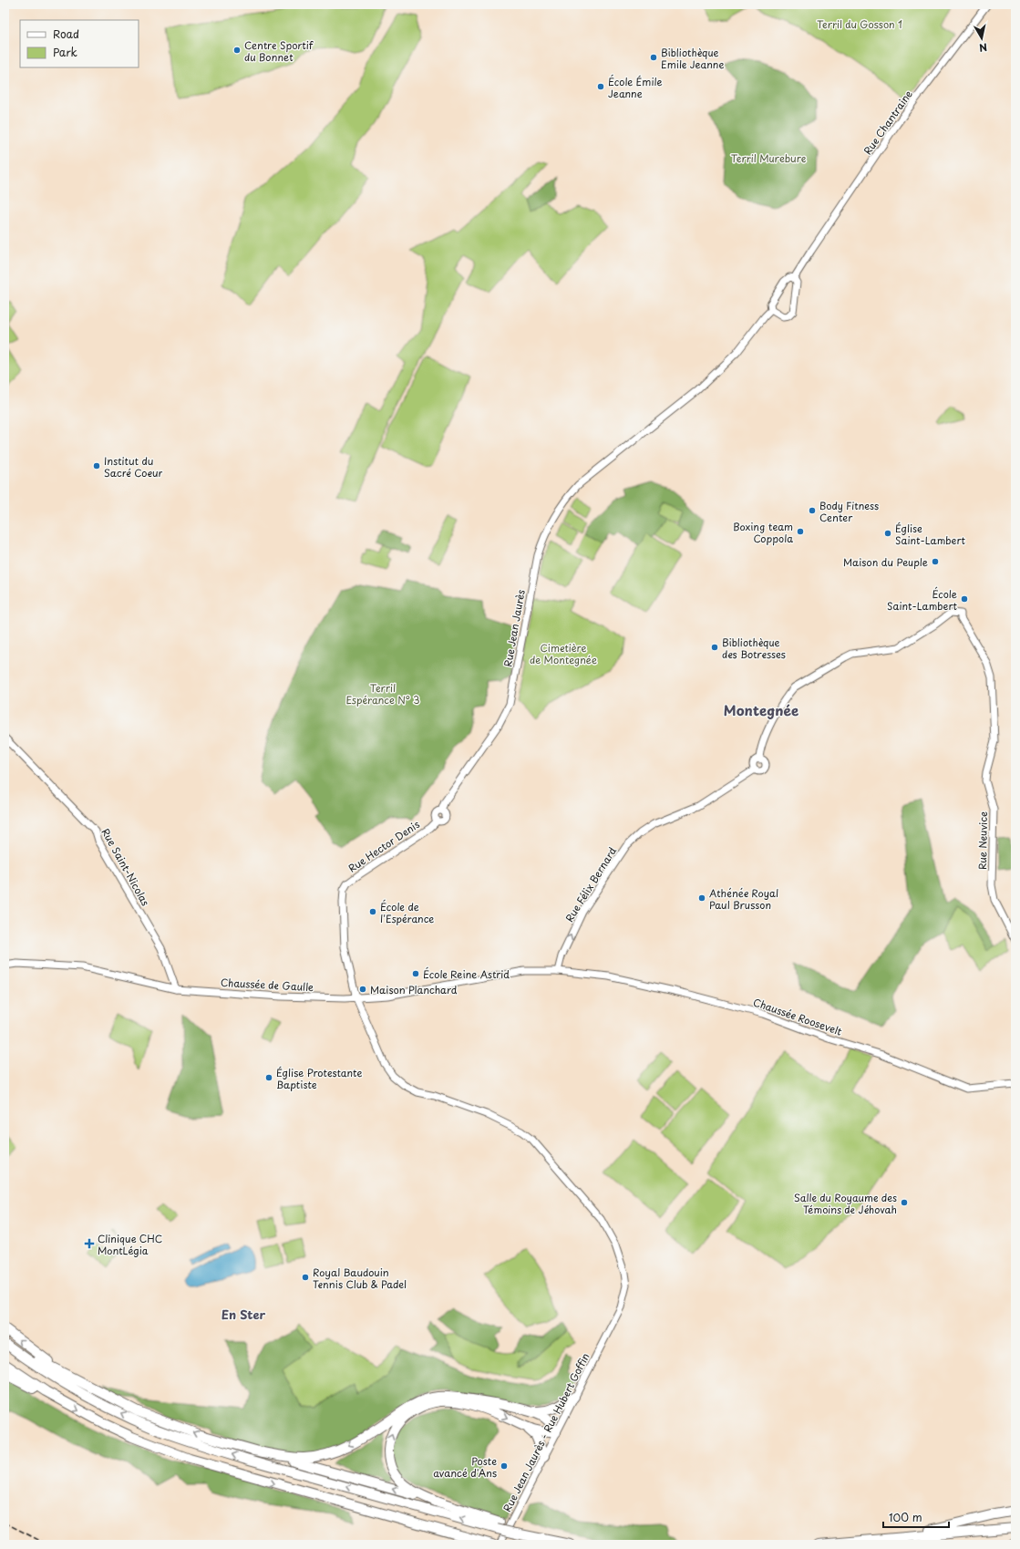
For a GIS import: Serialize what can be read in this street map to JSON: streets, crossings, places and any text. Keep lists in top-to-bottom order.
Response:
{
  "streets": {
    "street": [
      "Rue Chantraine",
      "Rue Jean Jaurès",
      "Rue Neuvice",
      "Rue Hector Denis",
      "Rue Saint-Nicolas",
      "Rue Félix Bernard",
      "Chaussée de Gaulle",
      "Chaussée Roosevelt",
      "Rue Jean Jaurès - Rue Hubert Goffin"
    ]
  },
  "crossings": [
    ["Rue Jean Jaurès", "Rue Hector Denis"],
    ["Rue Neuvice", "Rue Félix Bernard"],
    ["Rue Hector Denis", "Chaussée de Gaulle"],
    ["Rue Hector Denis", "Rue Jean Jaurès - Rue Hubert Goffin"],
    ["Rue Saint-Nicolas", "Chaussée de Gaulle"],
    ["Rue Félix Bernard", "Chaussée Roosevelt"],
    ["Chaussée de Gaulle", "Chaussée Roosevelt"],
    ["Chaussée de Gaulle", "Rue Jean Jaurès - Rue Hubert Goffin"]
  ],
  "one_way": ["Rue Félix Bernard"],
  "districts": ["Montegnée", "En Ster"],
  "parks": [
    "Terril du Gosson 1",
    "Terril Murebure",
    "Cimetière de Montegnée",
    "Terril Espérance N° 3"
  ],
  "places": {
    "other": [
      "Centre Sportif du Bonnet",
      "Bibliothèque Emile Jeanne",
      "École Émile Jeanne",
      "Institut du Sacré Coeur",
      "Body Fitness Center",
      "Boxing team Coppola",
      "Église Saint-Lambert",
      "Maison du Peuple",
      "École Saint-Lambert",
      "Bibliothèque des Botresses",
      "Athénée Royal Paul Brusson",
      "École de l'Espérance",
      "École Reine Astrid",
      "Maison Planchard",
      "Église Protestante Baptiste",
      "Salle du Royaume des Témoins de Jéhovah",
      "Royal Baudouin Tennis Club & Padel",
      "Poste avancé d'Ans"
    ],
    "health": ["Clinique CHC MontLégia"]
  },
  "legend": ["Road", "Park"],
  "scale_bar": "100 m",
  "north": "bottom"
}
